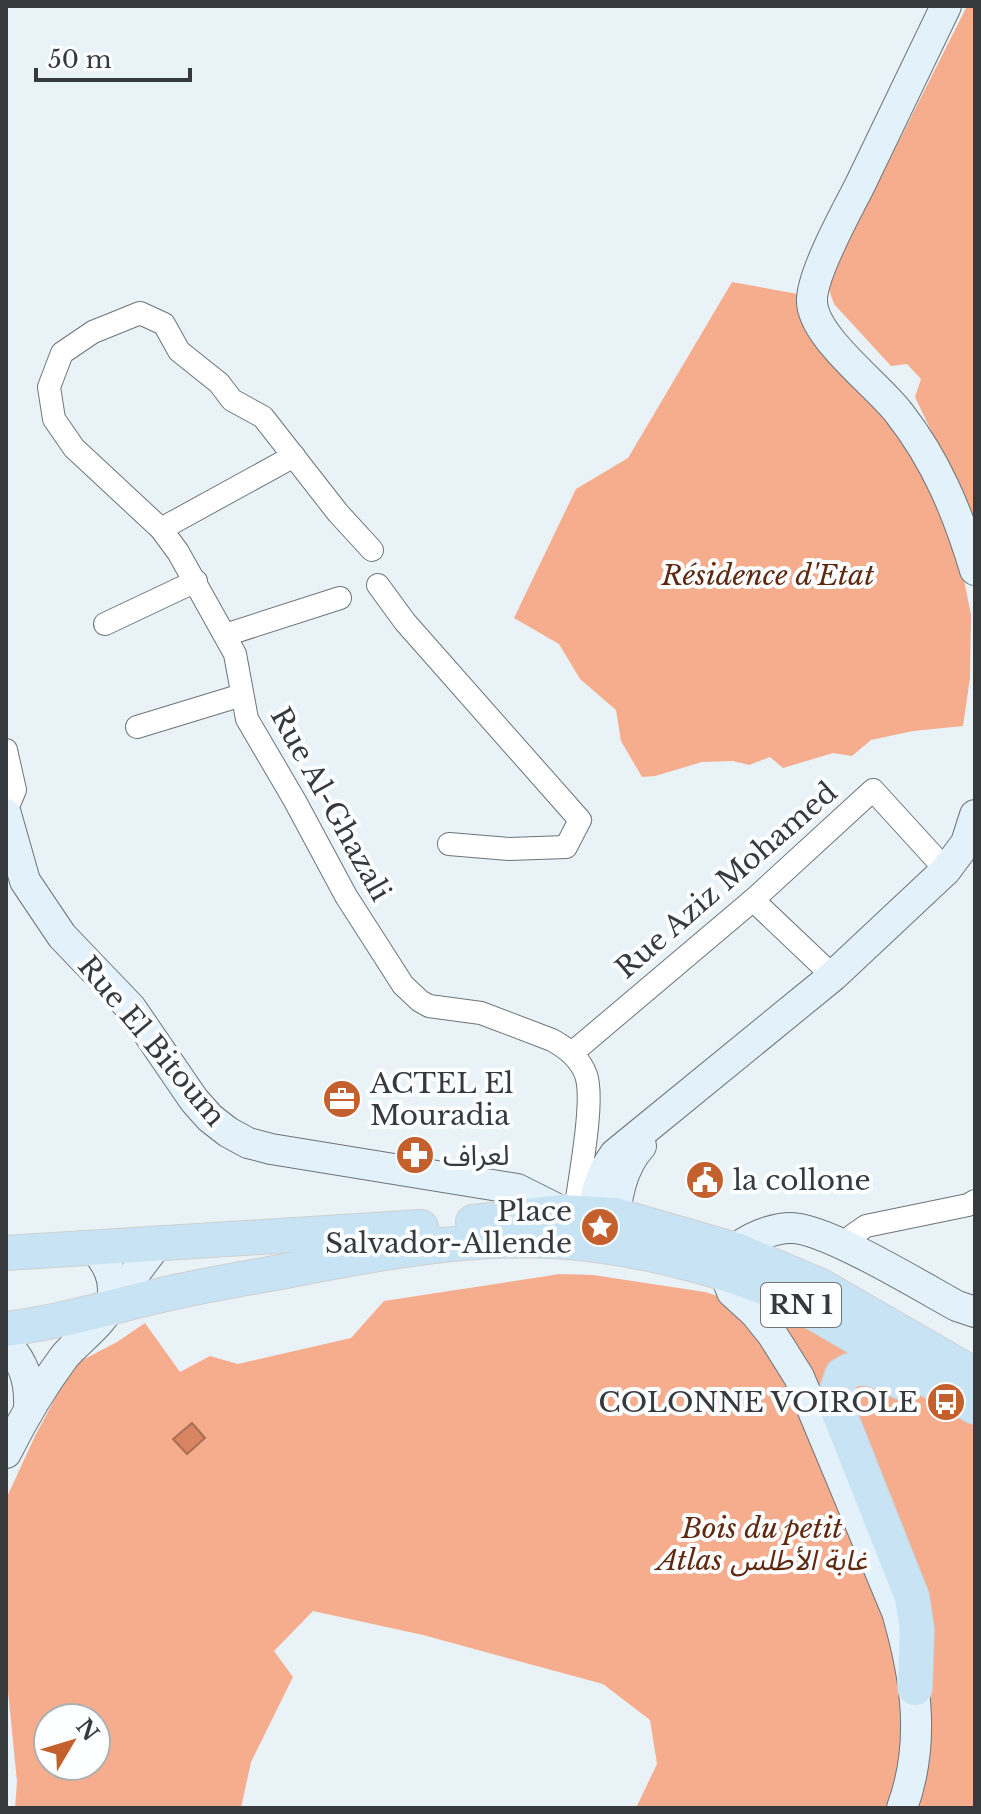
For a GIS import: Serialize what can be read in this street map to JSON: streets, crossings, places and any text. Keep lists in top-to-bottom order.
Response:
{
  "streets": {
    "main road": ["Rue El Bitoum", "RN 1"],
    "street": ["Rue Al-Ghazali", "Rue Aziz Mohamed"]
  },
  "crossings": [
    ["Rue Al-Ghazali", "Rue Aziz Mohamed"],
    ["Rue El Bitoum", "RN 1"]
  ],
  "parks": ["Résidence d'Etat", "Bois du petit Atlas غابة الأطلس"],
  "places": {
    "office": ["ACTEL El Mouradia"],
    "pharmacy": ["لعراف"],
    "public building": ["la collone"],
    "place": ["Place Salvador-Allende"],
    "bus stop": ["COLONNE VOIROLE"]
  },
  "scale_bar": "50 m",
  "north": "top right"
}
